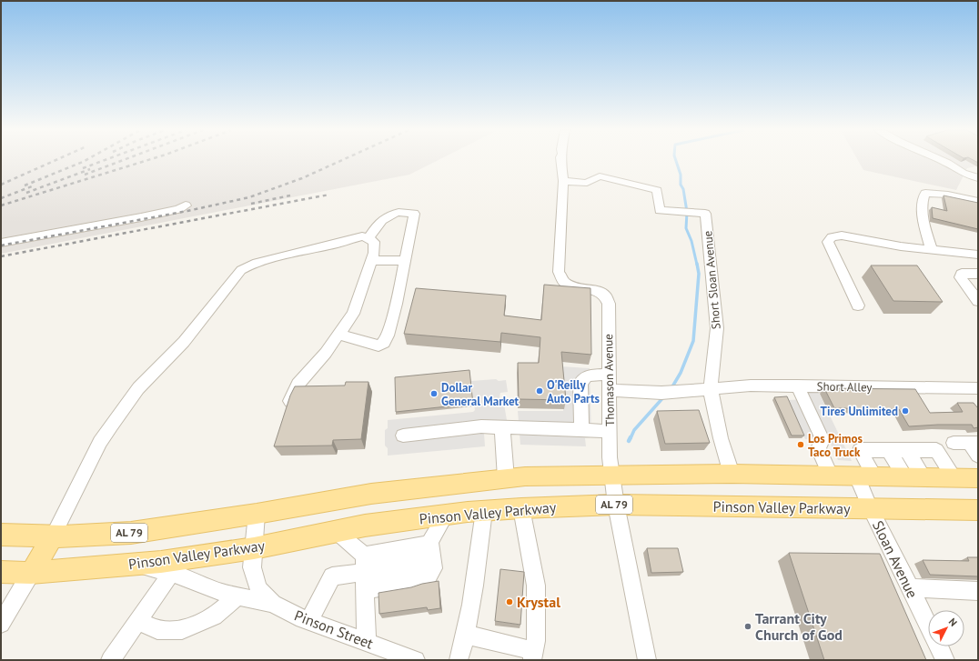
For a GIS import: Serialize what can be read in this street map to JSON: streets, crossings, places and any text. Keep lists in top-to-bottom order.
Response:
{
  "streets": {
    "main road": ["AL 79", "Pinson Valley Parkway"],
    "street": [
      "Short Sloan Avenue",
      "Thomason Avenue",
      "Short Alley",
      "Sloan Avenue",
      "Pinson Street"
    ]
  },
  "crossings": [
    ["Short Sloan Avenue", "Thomason Avenue"],
    ["Short Sloan Avenue", "Short Alley"],
    ["Short Sloan Avenue", "AL 79"],
    ["Thomason Avenue", "Short Alley"],
    ["Thomason Avenue", "AL 79"],
    ["Thomason Avenue", "Pinson Valley Parkway"],
    ["AL 79", "Sloan Avenue"],
    ["AL 79", "Pinson Street"],
    ["Pinson Valley Parkway", "Sloan Avenue"],
    ["Pinson Valley Parkway", "Pinson Street"]
  ],
  "places": [
    "O'Reilly Auto Parts",
    "Dollar General Market",
    "Tires Unlimited",
    "Los Primos Taco Truck",
    "Krystal",
    "Tarrant City Church of God"
  ],
  "north": "top right"
}
